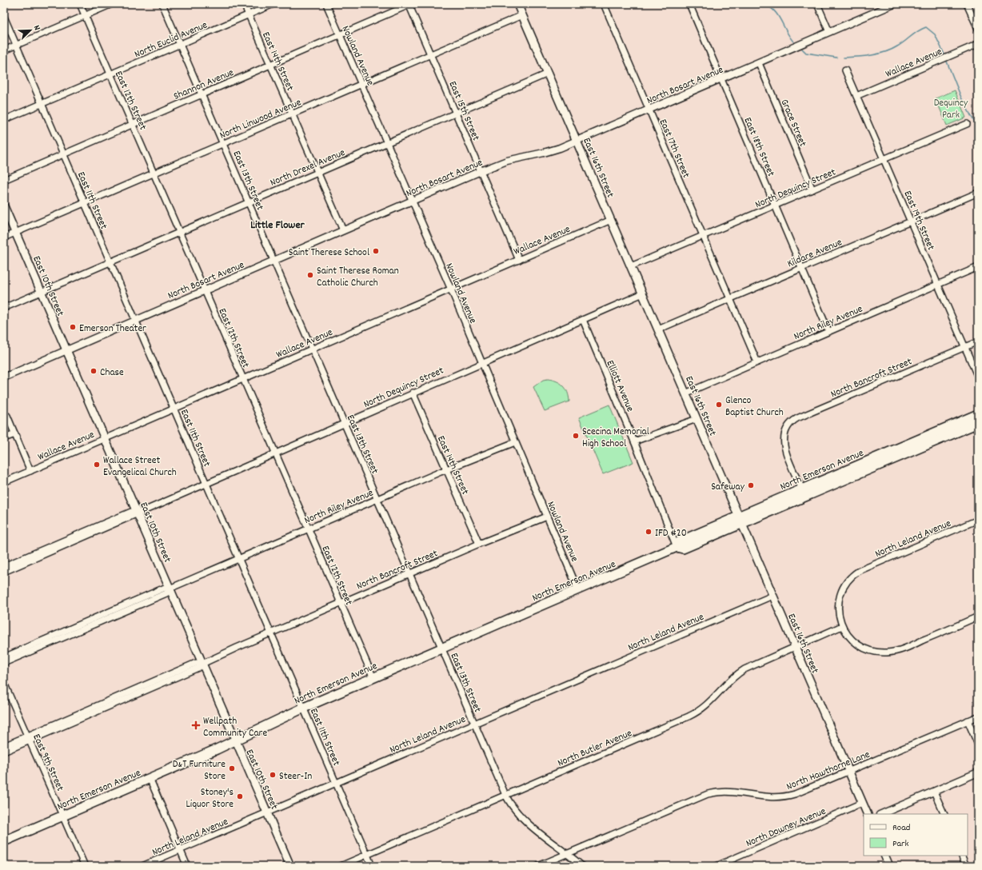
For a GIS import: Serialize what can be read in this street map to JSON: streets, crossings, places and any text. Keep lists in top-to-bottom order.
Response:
{
  "streets": {
    "main road": ["East 16th Street", "East 10th Street", "North Emerson Avenue"],
    "street": [
      "North Euclid Avenue",
      "Nowland Avenue",
      "East 14th Street",
      "Wallace Avenue",
      "Shannon Avenue",
      "North Bosart Avenue",
      "East 12th Street",
      "East 15th Street",
      "North Linwood Avenue",
      "Grace Street",
      "East 18th Street",
      "East 17th Street",
      "North Drexel Avenue",
      "East 13th Street",
      "North Dequincy Street",
      "East 11th Street",
      "East 19th Street",
      "Kildare Avenue",
      "North Riley Avenue",
      "North Bancroft Street",
      "Elliott Avenue",
      "North Leland Avenue",
      "North Butler Avenue",
      "East 9th Street",
      "North Hawthorne Lane",
      "North Downey Avenue"
    ]
  },
  "crossings": [
    ["North Euclid Avenue", "East 14th Street"],
    ["North Euclid Avenue", "East 12th Street"],
    ["North Euclid Avenue", "East 13th Street"],
    ["North Euclid Avenue", "East 11th Street"],
    ["Nowland Avenue", "Wallace Avenue"],
    ["Nowland Avenue", "Shannon Avenue"],
    ["Nowland Avenue", "North Bosart Avenue"],
    ["Nowland Avenue", "North Linwood Avenue"],
    ["Nowland Avenue", "North Drexel Avenue"],
    ["Nowland Avenue", "North Dequincy Street"],
    ["Nowland Avenue", "North Riley Avenue"],
    ["Nowland Avenue", "North Bancroft Street"],
    ["Nowland Avenue", "North Emerson Avenue"],
    ["East 14th Street", "Shannon Avenue"],
    ["East 14th Street", "North Bosart Avenue"],
    ["East 14th Street", "North Linwood Avenue"],
    ["East 14th Street", "North Drexel Avenue"],
    ["East 14th Street", "North Dequincy Street"],
    ["East 14th Street", "North Riley Avenue"],
    ["East 14th Street", "North Bancroft Street"],
    ["Wallace Avenue", "East 12th Street"],
    ["Wallace Avenue", "East 15th Street"],
    ["Wallace Avenue", "East 16th Street"],
    ["Wallace Avenue", "East 13th Street"],
    ["Wallace Avenue", "East 11th Street"],
    ["Wallace Avenue", "East 19th Street"],
    ["Wallace Avenue", "East 10th Street"],
    ["Shannon Avenue", "East 12th Street"],
    ["Shannon Avenue", "East 15th Street"],
    ["Shannon Avenue", "East 13th Street"],
    ["Shannon Avenue", "East 11th Street"],
    ["North Bosart Avenue", "East 12th Street"],
    ["North Bosart Avenue", "East 15th Street"],
    ["North Bosart Avenue", "Grace Street"],
    ["North Bosart Avenue", "East 18th Street"],
    ["North Bosart Avenue", "East 17th Street"],
    ["North Bosart Avenue", "East 16th Street"],
    ["North Bosart Avenue", "East 13th Street"],
    ["North Bosart Avenue", "East 11th Street"],
    ["North Bosart Avenue", "East 10th Street"],
    ["East 12th Street", "North Linwood Avenue"],
    ["East 12th Street", "North Drexel Avenue"],
    ["East 12th Street", "North Dequincy Street"],
    ["East 12th Street", "North Riley Avenue"],
    ["East 12th Street", "North Bancroft Street"],
    ["East 12th Street", "North Emerson Avenue"],
    ["East 15th Street", "North Linwood Avenue"],
    ["East 15th Street", "North Drexel Avenue"],
    ["North Linwood Avenue", "East 16th Street"],
    ["North Linwood Avenue", "East 13th Street"],
    ["North Linwood Avenue", "East 11th Street"],
    ["North Linwood Avenue", "East 10th Street"],
    ["Grace Street", "North Dequincy Street"],
    ["East 18th Street", "North Dequincy Street"],
    ["East 18th Street", "Kildare Avenue"],
    ["East 18th Street", "North Riley Avenue"],
    ["East 17th Street", "North Dequincy Street"],
    ["East 17th Street", "Kildare Avenue"],
    ["East 17th Street", "North Riley Avenue"],
    ["North Drexel Avenue", "East 16th Street"],
    ["North Drexel Avenue", "East 13th Street"],
    ["North Drexel Avenue", "East 11th Street"],
    ["North Drexel Avenue", "East 10th Street"],
    ["East 16th Street", "North Dequincy Street"],
    ["East 16th Street", "Kildare Avenue"],
    ["East 16th Street", "North Riley Avenue"],
    ["East 16th Street", "North Emerson Avenue"],
    ["East 16th Street", "North Leland Avenue"],
    ["East 16th Street", "North Butler Avenue"],
    ["East 16th Street", "North Hawthorne Lane"],
    ["East 16th Street", "North Downey Avenue"],
    ["East 13th Street", "North Dequincy Street"],
    ["East 13th Street", "North Riley Avenue"],
    ["East 13th Street", "North Bancroft Street"],
    ["East 13th Street", "North Emerson Avenue"],
    ["East 13th Street", "North Leland Avenue"],
    ["East 13th Street", "North Butler Avenue"],
    ["East 13th Street", "North Hawthorne Lane"],
    ["North Dequincy Street", "East 11th Street"],
    ["North Dequincy Street", "East 19th Street"],
    ["North Dequincy Street", "East 10th Street"],
    ["North Dequincy Street", "Elliott Avenue"],
    ["East 11th Street", "North Riley Avenue"],
    ["East 11th Street", "North Bancroft Street"],
    ["East 11th Street", "North Emerson Avenue"],
    ["East 11th Street", "North Leland Avenue"],
    ["East 11th Street", "North Butler Avenue"],
    ["East 19th Street", "Kildare Avenue"],
    ["East 19th Street", "North Riley Avenue"],
    ["East 19th Street", "North Bancroft Street"],
    ["East 10th Street", "North Riley Avenue"],
    ["East 10th Street", "North Bancroft Street"],
    ["East 10th Street", "North Emerson Avenue"],
    ["East 10th Street", "North Leland Avenue"],
    ["North Bancroft Street", "North Emerson Avenue"],
    ["North Bancroft Street", "East 9th Street"],
    ["Elliott Avenue", "North Emerson Avenue"],
    ["North Emerson Avenue", "East 9th Street"],
    ["North Leland Avenue", "North Butler Avenue"]
  ],
  "districts": ["Little Flower"],
  "parks": ["Dequincy Park"],
  "places": {
    "other": [
      "Saint Therese School",
      "Saint Therese Roman Catholic Church",
      "Emerson Theater",
      "Chase",
      "Glenco Baptist Church",
      "Scecina Memorial High School",
      "Wallace Street Evangelical Church",
      "Safeway",
      "IFD #20",
      "D&T Furniture Store",
      "Steer-In",
      "Stoney's Liquor Store"
    ],
    "health": ["Wellpath Community Care"]
  },
  "legend": ["Road", "Park"],
  "north": "top right"
}
